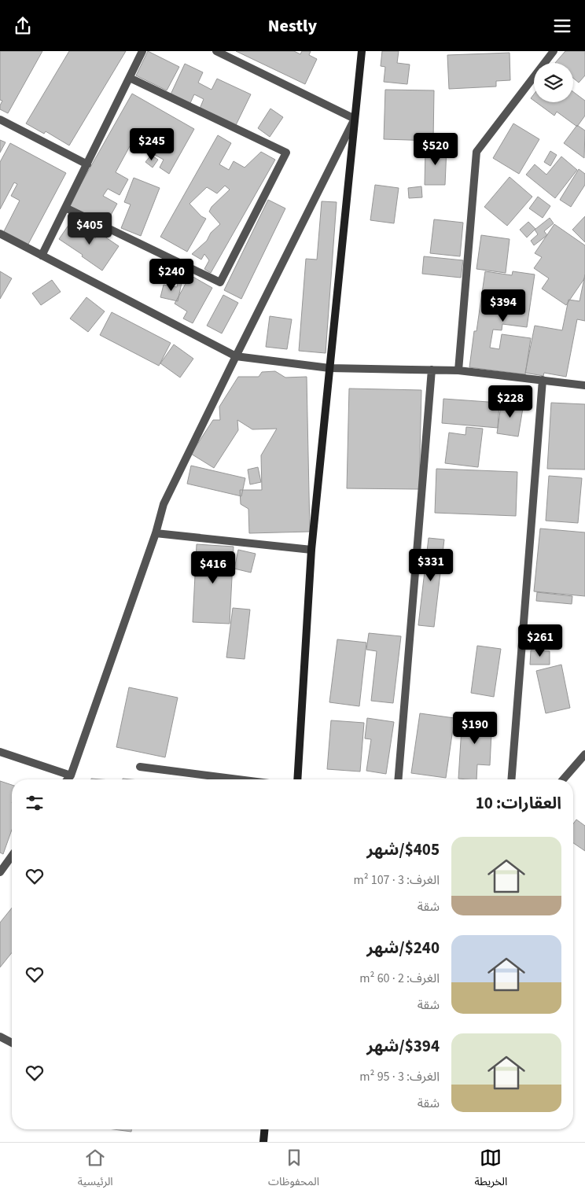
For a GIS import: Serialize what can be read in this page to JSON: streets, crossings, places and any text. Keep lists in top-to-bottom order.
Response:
{
  "page": {
    "header": "Nestly",
    "price": [
      "$245",
      "$520",
      "$405",
      "$240",
      "$394",
      "$228",
      "$331",
      "$416",
      "$261",
      "$190"
    ],
    "heading": "العقارات: 10",
    "list": [
      {
        "name": "$405/شهر",
        "note": "الغرف: 3 · 107 m² · شقة"
      },
      {
        "name": "$240/شهر",
        "note": "الغرف: 2 · 60 m² · شقة"
      },
      {
        "name": "$394/شهر",
        "note": "الغرف: 3 · 95 m² · شقة"
      }
    ],
    "tabs": ["الخريطة", "المحفوظات", "الرئيسية"]
  }
}
